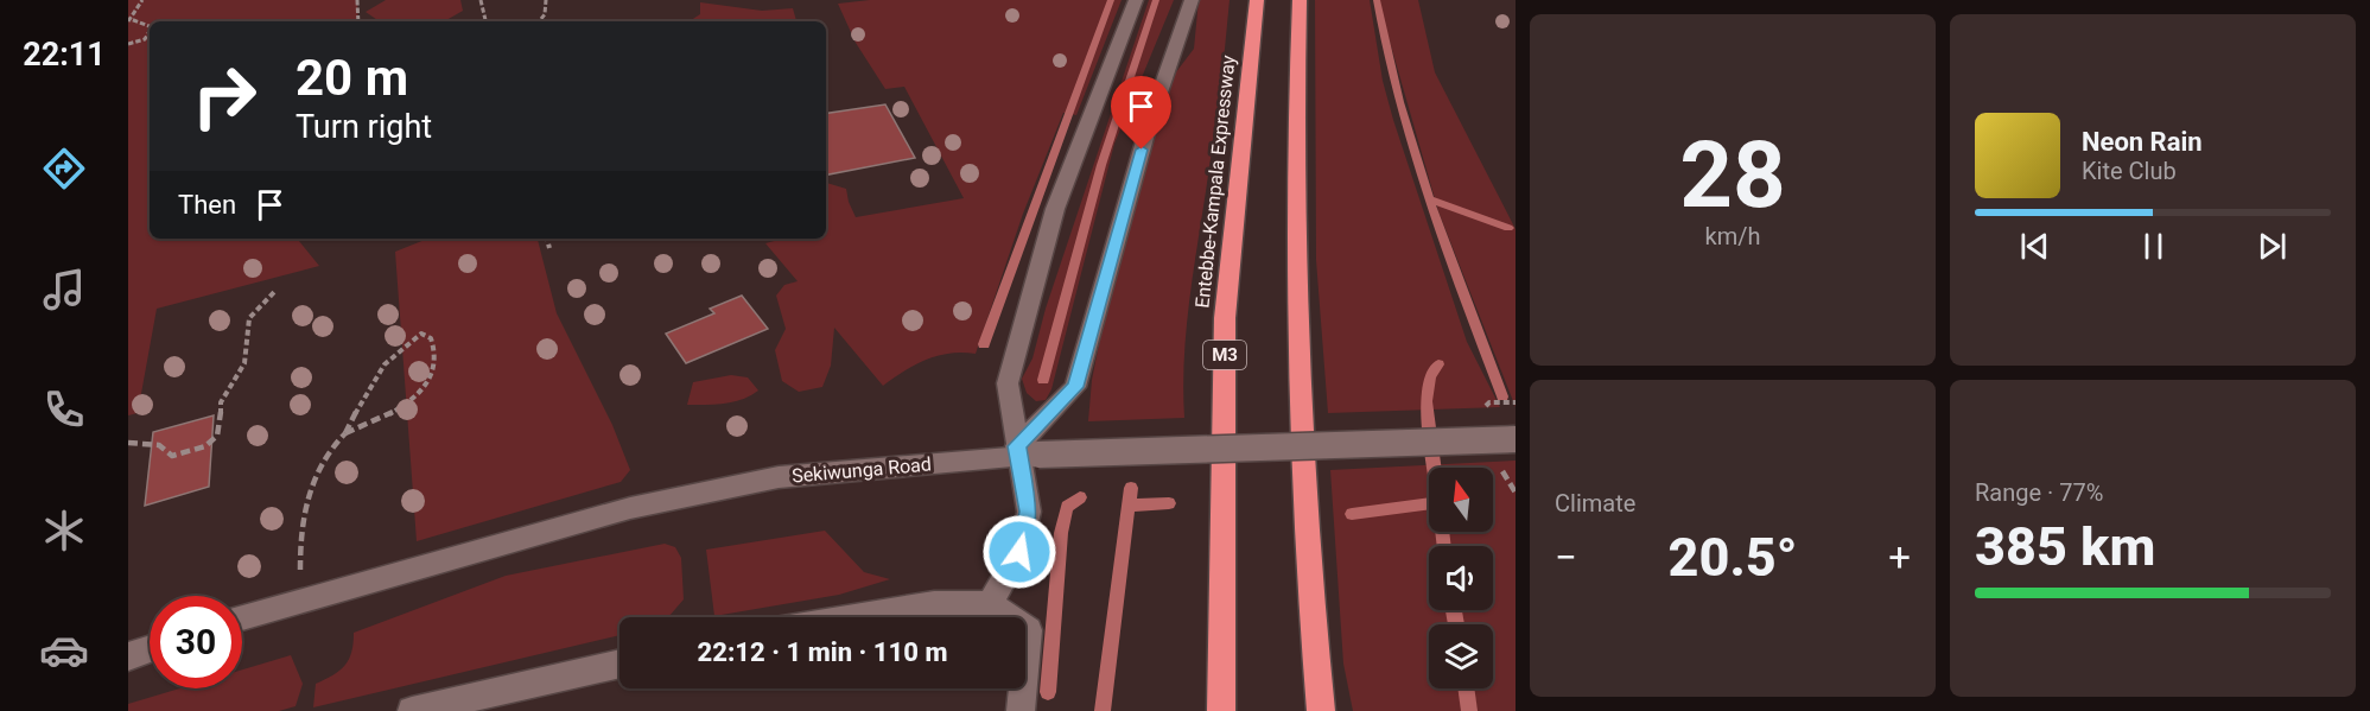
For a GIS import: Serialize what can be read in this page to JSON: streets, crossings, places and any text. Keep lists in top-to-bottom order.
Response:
{
  "streets": {
    "highway": ["Entebbe-Kampala Expressway", "M3"],
    "street": ["Sekiwunga Road"]
  },
  "north": "top",
  "page": {
    "tabs": "22:11",
    "tile": [
      ["28", "km/h"],
      "Climate",
      ["Range · 77%", "385 km"]
    ],
    "turn": ["20 m", "Turn right"],
    "song": ["Neon Rain", "Kite Club"],
    "then": "Then",
    "heat": ["−", "20.5°", "+"],
    "limit": "30",
    "trip": "22:12 · 1 min · 110 m"
  }
}
